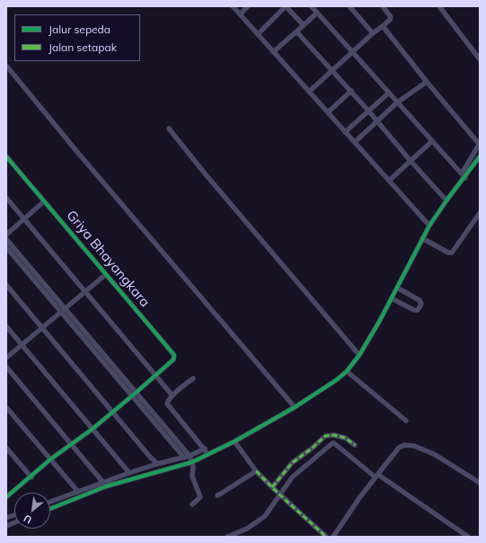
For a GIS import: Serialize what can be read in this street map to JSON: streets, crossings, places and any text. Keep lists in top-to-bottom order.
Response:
{
  "streets": {
    "street": ["Griya Bhayangkara"]
  },
  "legend": ["Jalur sepeda", "Jalan setapak"],
  "north": "bottom left"
}
